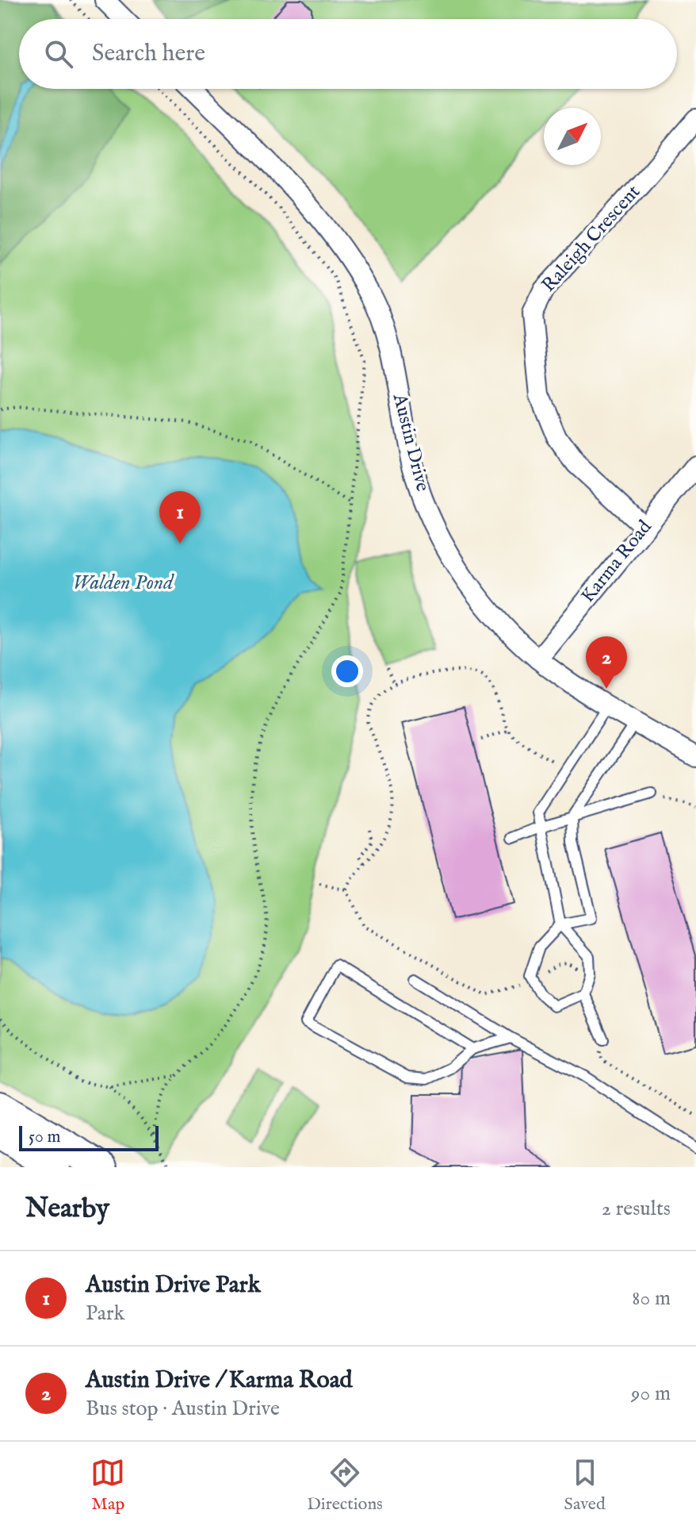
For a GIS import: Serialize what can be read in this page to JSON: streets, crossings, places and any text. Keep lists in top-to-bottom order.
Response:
{
  "streets": {
    "street": ["Raleigh Crescent", "Austin Drive", "Karma Road"]
  },
  "crossings": [
    ["Raleigh Crescent", "Karma Road"],
    ["Austin Drive", "Karma Road"]
  ],
  "water": ["Walden Pond"],
  "scale_bar": "50 m",
  "north": "top right",
  "page": {
    "search": "Search here",
    "pins": ["1", "2"],
    "scale": "50 m",
    "heading": ["Nearby", "2 results"],
    "list": [
      {
        "mark": "1",
        "name": "Austin Drive Park",
        "note": "Park",
        "value": "80 m"
      },
      {
        "mark": "2",
        "name": "Austin Drive / Karma Road",
        "note": "Bus stop · Austin Drive",
        "value": "90 m"
      }
    ],
    "nav": ["Map", "Directions", "Saved"]
  }
}
